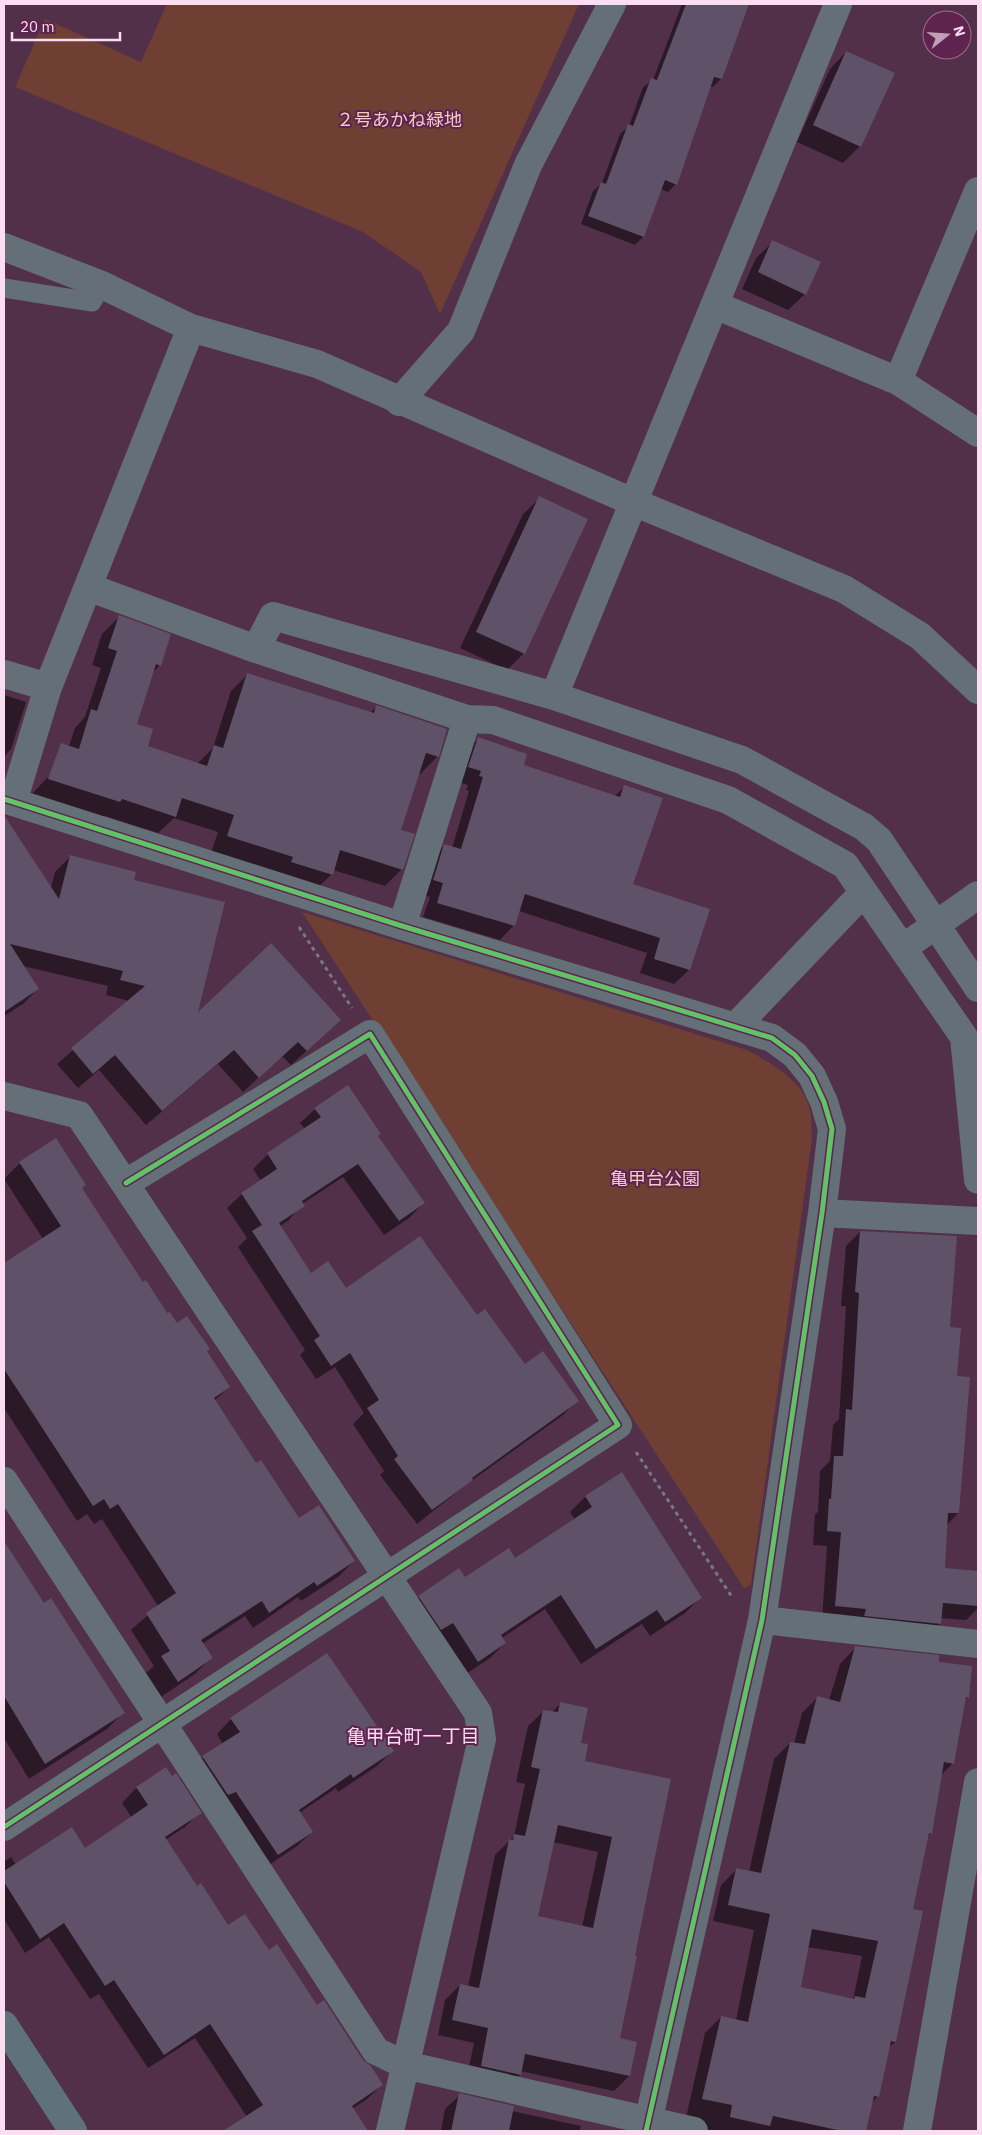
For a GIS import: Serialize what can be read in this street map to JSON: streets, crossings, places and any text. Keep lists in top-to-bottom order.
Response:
{
  "districts": ["亀甲台町一丁目"],
  "parks": ["２号あかね緑地", "亀甲台公園"],
  "scale_bar": "20 m",
  "north": "right"
}
